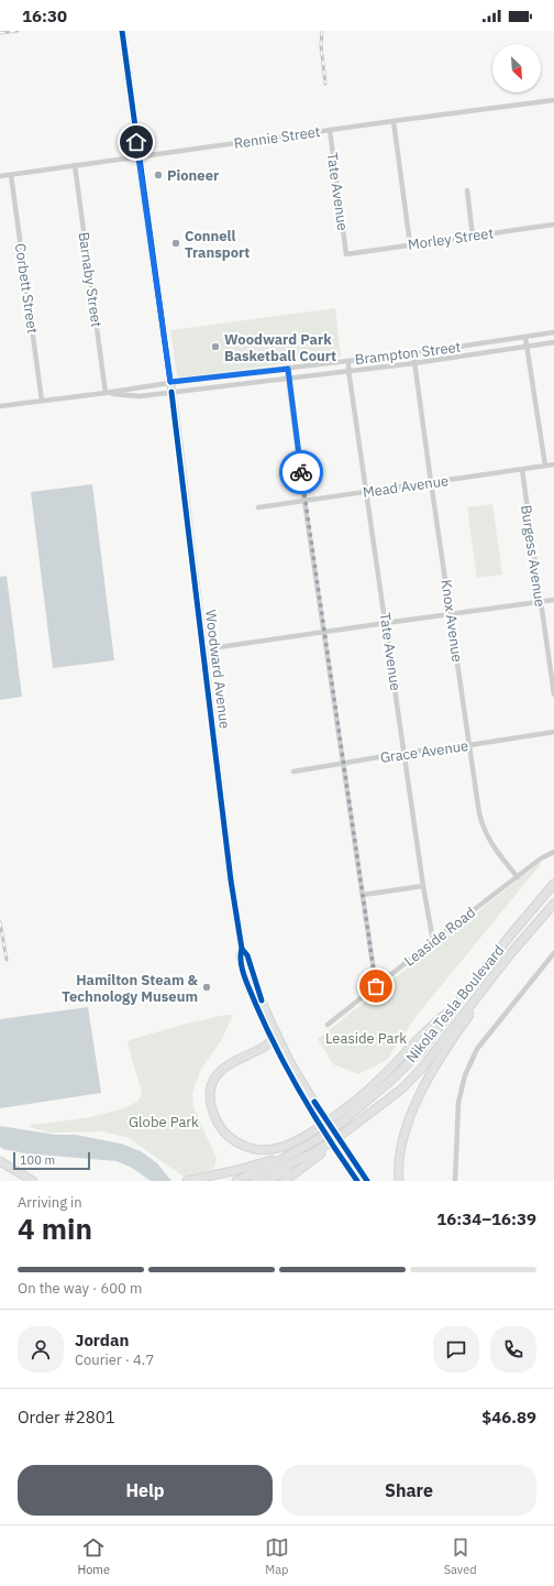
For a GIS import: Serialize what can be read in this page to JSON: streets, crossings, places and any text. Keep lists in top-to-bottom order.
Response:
{
  "streets": {
    "highway": ["Nikola Tesla Boulevard"],
    "main road": ["Woodward Avenue"],
    "street": [
      "Rennie Street",
      "Tate Avenue",
      "Morley Street",
      "Barnaby Street",
      "Corbett Street",
      "Brampton Street",
      "Mead Avenue",
      "Burgess Avenue",
      "Knox Avenue",
      "Grace Avenue",
      "Leaside Road"
    ]
  },
  "crossings": [
    ["Rennie Street", "Tate Avenue"],
    ["Rennie Street", "Barnaby Street"],
    ["Rennie Street", "Corbett Street"],
    ["Rennie Street", "Woodward Avenue"],
    ["Tate Avenue", "Morley Street"],
    ["Tate Avenue", "Brampton Street"],
    ["Tate Avenue", "Mead Avenue"],
    ["Tate Avenue", "Grace Avenue"],
    ["Tate Avenue", "Leaside Road"],
    ["Barnaby Street", "Brampton Street"],
    ["Corbett Street", "Brampton Street"],
    ["Brampton Street", "Knox Avenue"],
    ["Brampton Street", "Woodward Avenue"],
    ["Mead Avenue", "Burgess Avenue"],
    ["Mead Avenue", "Knox Avenue"],
    ["Knox Avenue", "Grace Avenue"],
    ["Knox Avenue", "Leaside Road"]
  ],
  "parks": ["Leaside Park", "Globe Park"],
  "places": [
    "Pioneer",
    "Connell Transport",
    "Woodward Park Basketball Court",
    "Hamilton Steam & Technology Museum"
  ],
  "scale_bar": "100 m",
  "north": "bottom right",
  "page": {
    "status": "16:30",
    "scale": "100 m",
    "heading": ["4 min", "Arriving in", "16:34–16:39"],
    "panel": [
      "Jordan",
      "Courier · 4.7",
      "Order #2801",
      "$46.89"
    ],
    "bar": "On the way · 600 m",
    "buttons": ["Help", "Share"],
    "tabs": ["Home", "Map", "Saved"]
  }
}
